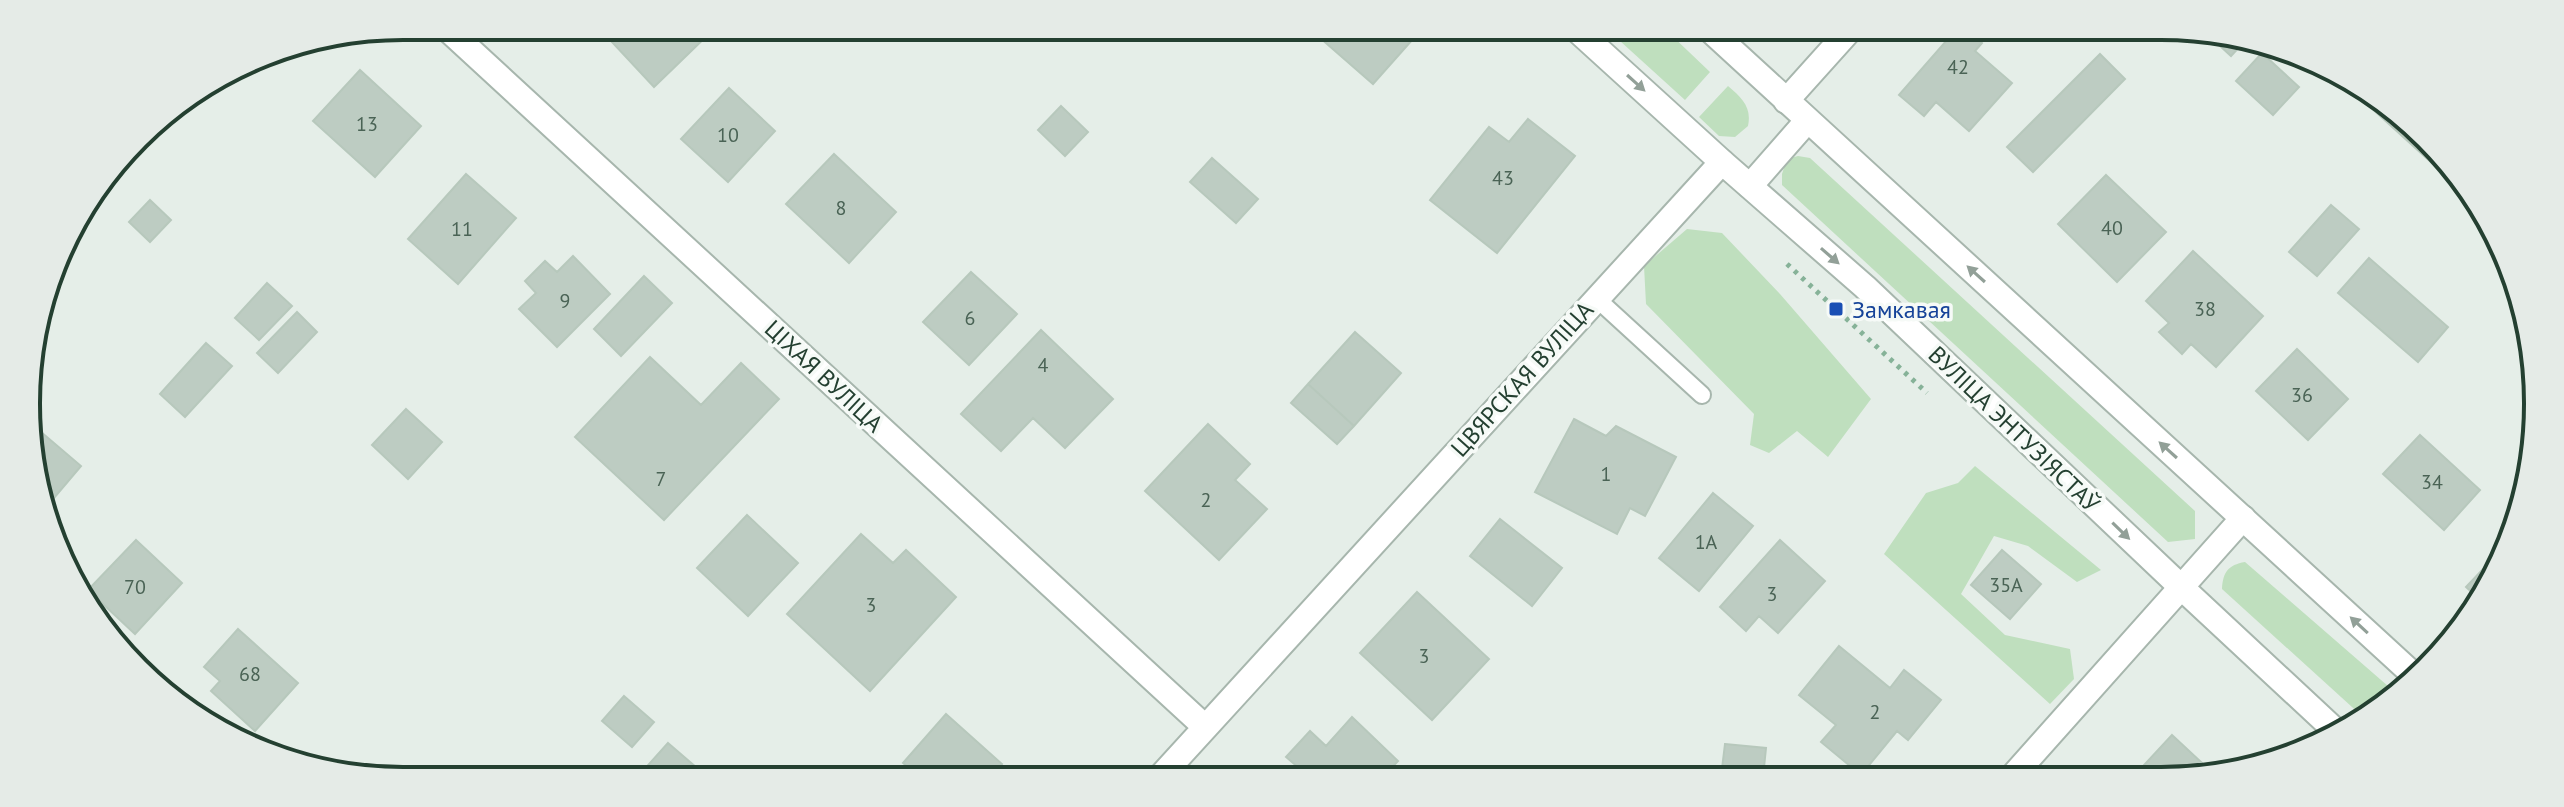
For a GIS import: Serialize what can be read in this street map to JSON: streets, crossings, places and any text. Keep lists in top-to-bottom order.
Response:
{
  "streets": {
    "street": ["ЦІХАЯ ВУЛІЦА", "ЦВЯРСКАЯ ВУЛІЦА", "ВУЛІЦА ЭНТУЗІЯСТАЎ"]
  },
  "crossings": [
    ["ЦІХАЯ ВУЛІЦА", "ЦВЯРСКАЯ ВУЛІЦА"],
    ["ЦВЯРСКАЯ ВУЛІЦА", "ВУЛІЦА ЭНТУЗІЯСТАЎ"]
  ],
  "places": {
    "transit": ["Замкавая"]
  },
  "house_numbers": [
    "42",
    "13",
    "10",
    "43",
    "8",
    "40",
    "11",
    "9",
    "38",
    "6",
    "4",
    "36",
    "1",
    "7",
    "34",
    "2",
    "1A",
    "35A",
    "70",
    "3",
    "3",
    "3",
    "68",
    "2"
  ]
}
